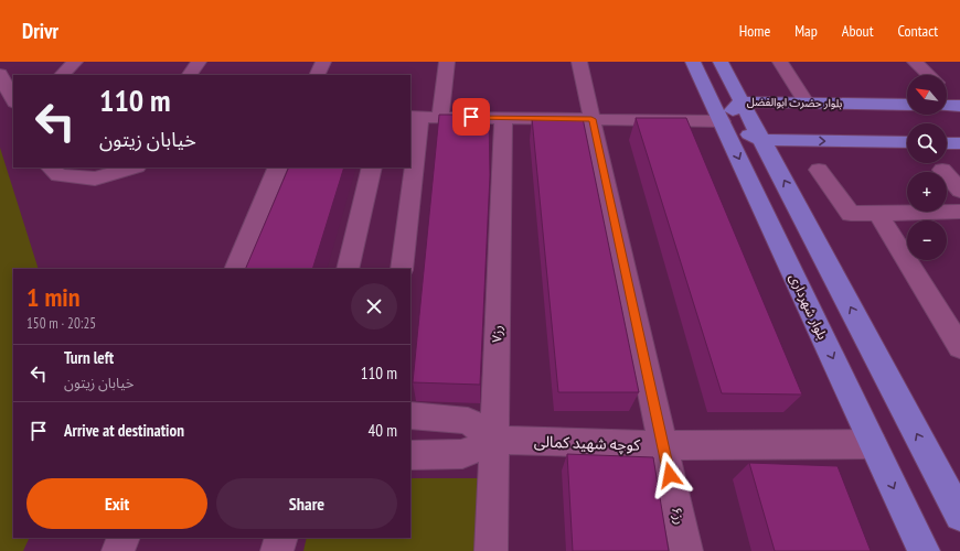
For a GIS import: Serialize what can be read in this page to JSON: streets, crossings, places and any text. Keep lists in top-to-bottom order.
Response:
{
  "streets": {
    "main road": ["بلوار حضرت ابوالفضل", "بلوار شهرداری"],
    "street": ["رز۷", "کوچه شهید کمالی", "رز۶"]
  },
  "crossings": [
    ["بلوار حضرت ابوالفضل", "بلوار شهرداری"],
    ["بلوار شهرداری", "کوچه شهید کمالی"],
    ["رز۷", "کوچه شهید کمالی"],
    ["کوچه شهید کمالی", "رز۶"]
  ],
  "north": "top left",
  "page": {
    "header": "Drivr",
    "nav": [
      "Home",
      "Map",
      "About",
      "Contact"
    ],
    "map_buttons": ["+", "−"],
    "turn": ["110 m", "خیابان زیتون"],
    "heading": ["1 min", "150 m · 20:25"],
    "list": [
      {
        "name": "Turn left",
        "note": "خیابان زیتون",
        "value": "110 m"
      },
      {
        "name": "Arrive at destination",
        "value": "40 m"
      }
    ],
    "buttons": ["Exit", "Share"]
  }
}
